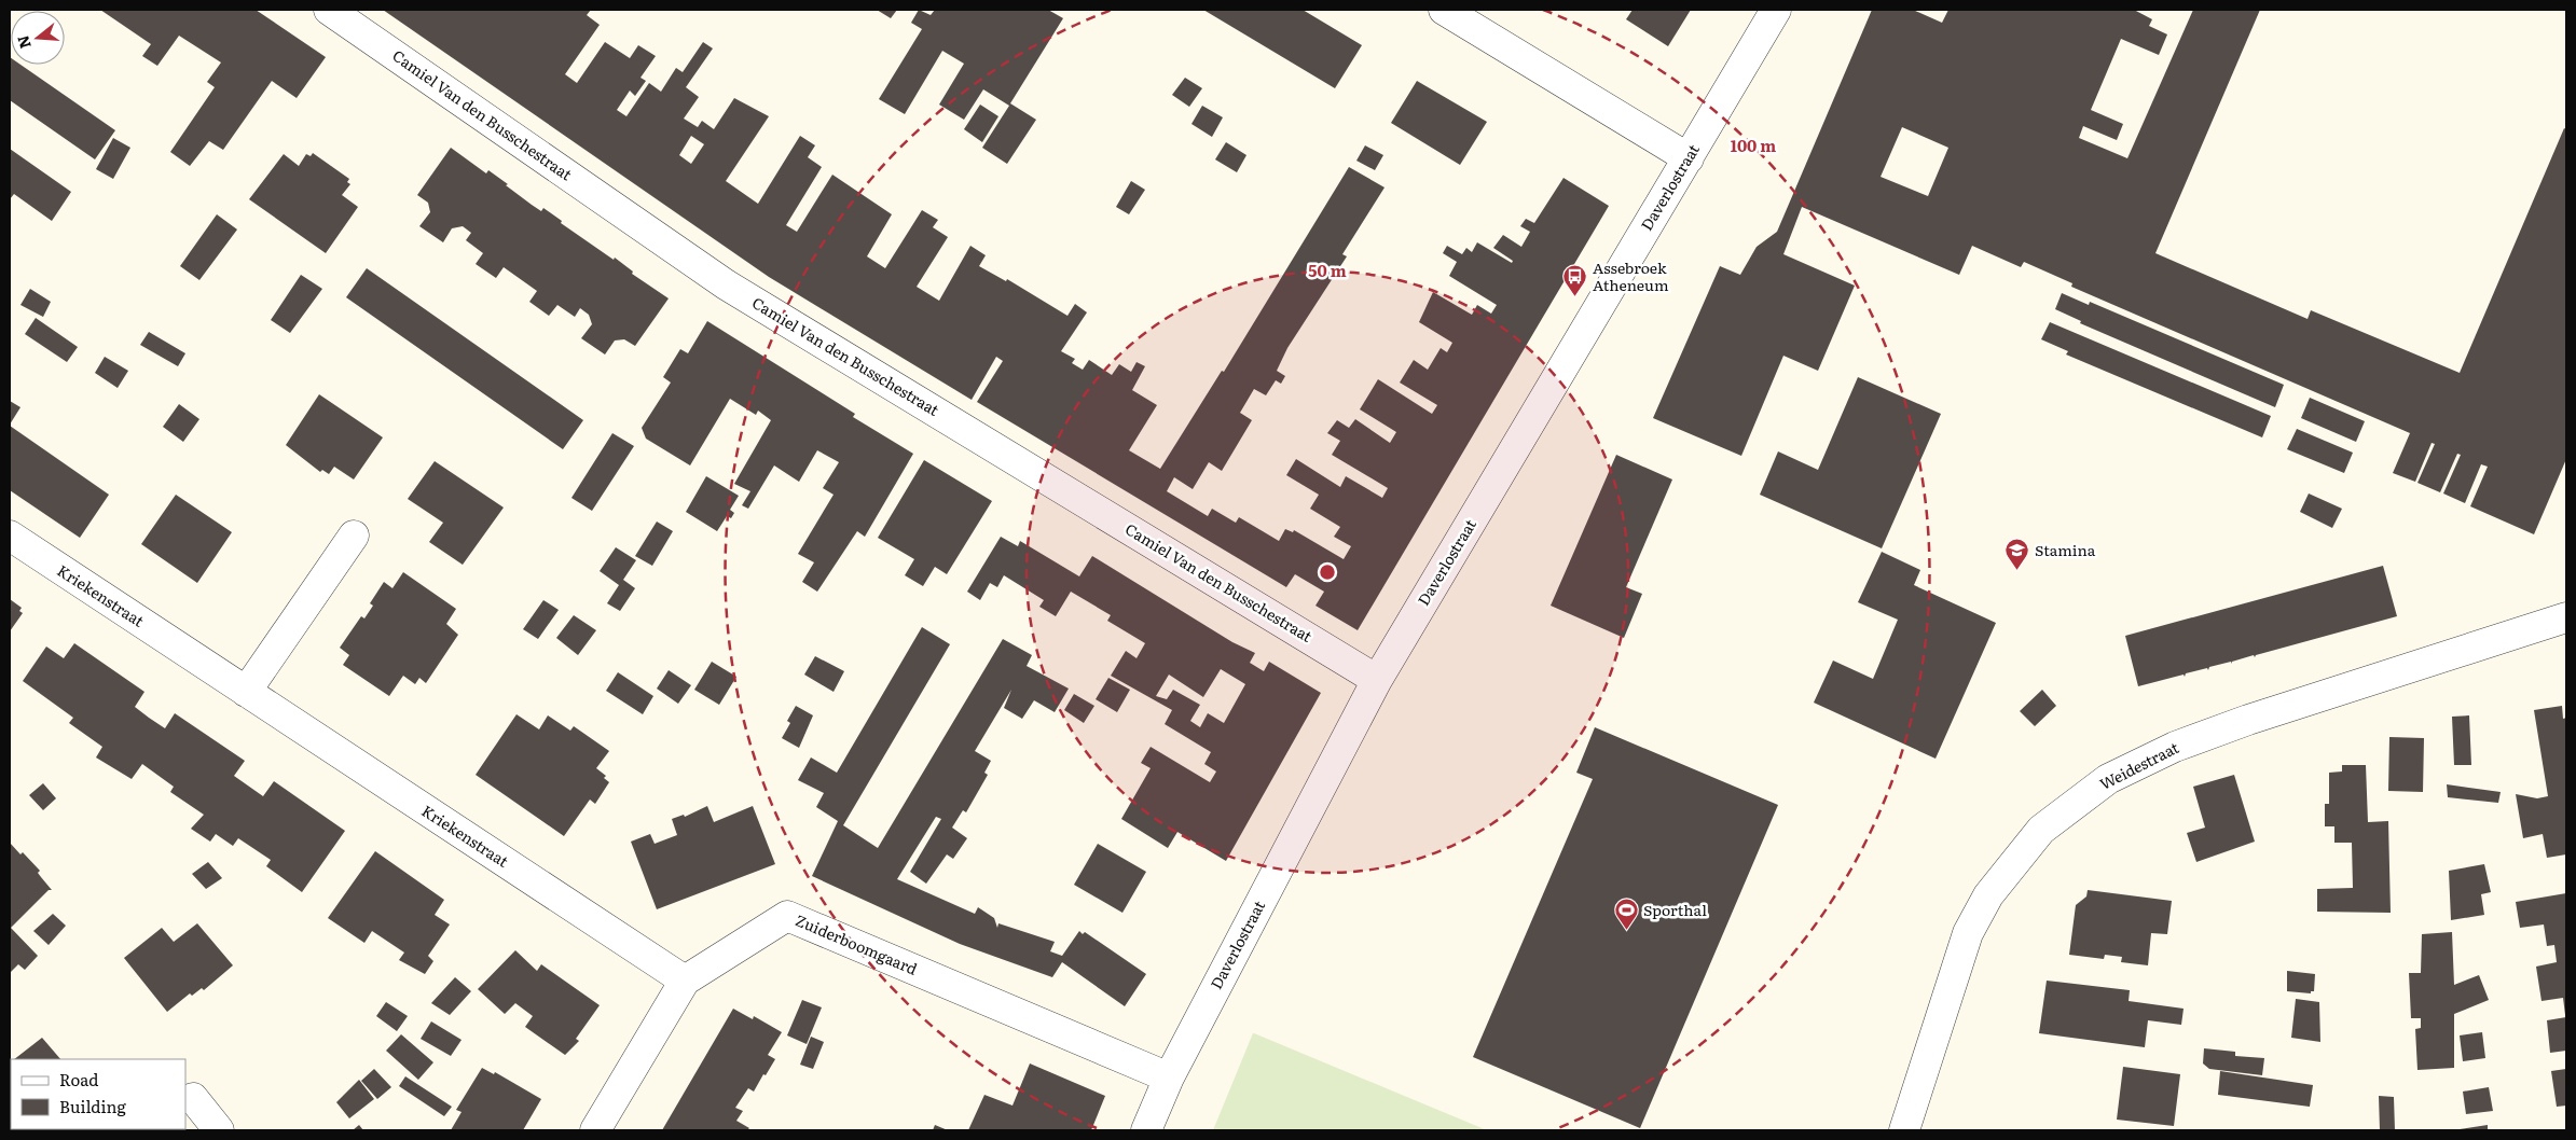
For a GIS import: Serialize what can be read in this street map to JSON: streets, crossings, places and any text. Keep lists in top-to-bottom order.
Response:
{
  "streets": {
    "street": [
      "Camiel Van den Busschestraat",
      "Daverlostraat",
      "Kriekenstraat",
      "Weidestraat",
      "Zuiderboomgaard"
    ]
  },
  "crossings": [
    ["Camiel Van den Busschestraat", "Daverlostraat"],
    ["Daverlostraat", "Zuiderboomgaard"],
    ["Kriekenstraat", "Zuiderboomgaard"]
  ],
  "places": {
    "bus stop": ["Assebroek Atheneum"],
    "school or university": ["Stamina"],
    "sports": ["Sporthal"]
  },
  "legend": ["Road", "Building"],
  "north": "left",
  "rings": ["100 m", "50 m"]
}
